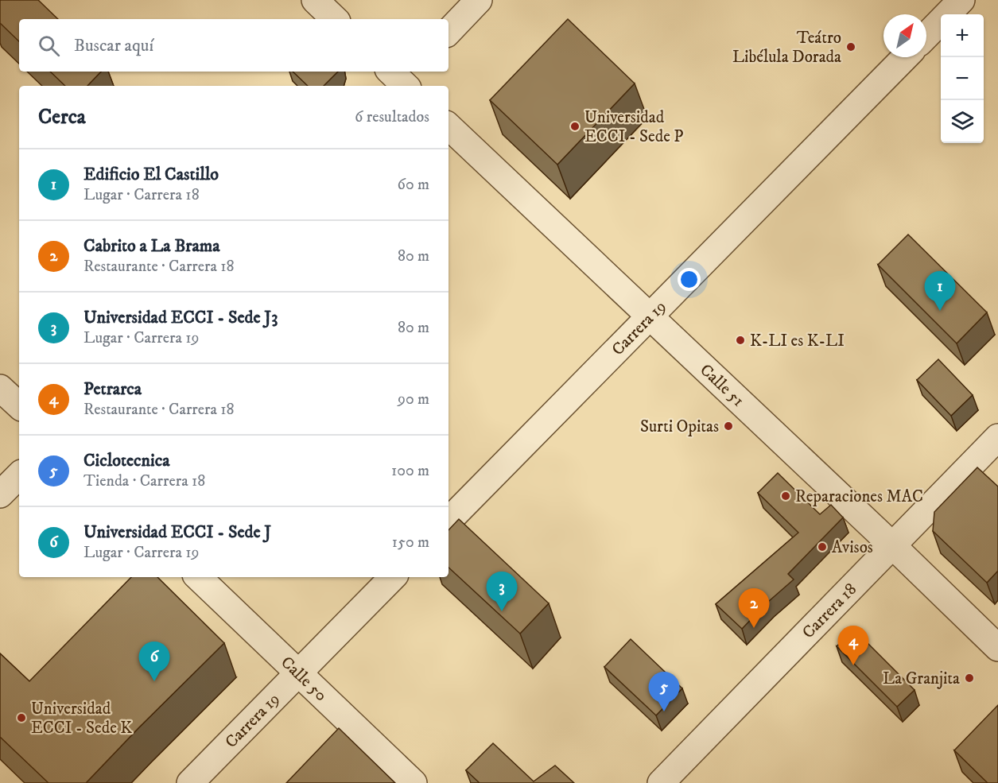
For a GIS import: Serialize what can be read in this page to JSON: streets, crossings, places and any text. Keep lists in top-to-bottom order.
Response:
{
  "streets": {
    "street": [
      "Carrera 19",
      "Calle 51",
      "Carrera 18",
      "Calle 50"
    ]
  },
  "crossings": [
    ["Carrera 19", "Calle 51"],
    ["Carrera 19", "Calle 50"],
    ["Calle 51", "Carrera 18"]
  ],
  "places": [
    "Teátro Libélula Dorada",
    "Universidad ECCI - Sede P",
    "K-LI es K-LI",
    "Surti Opitas",
    "Reparaciones MAC",
    "Avisos",
    "La Granjita",
    "Universidad ECCI - Sede K"
  ],
  "north": "top right",
  "page": {
    "map_buttons": ["+", "−"],
    "search": "Buscar aquí",
    "heading": ["Cerca", "6 resultados"],
    "list": [
      {
        "mark": "1",
        "name": "Edificio El Castillo",
        "note": "Lugar · Carrera 18",
        "value": "60 m"
      },
      {
        "mark": "2",
        "name": "Cabrito a La Brama",
        "note": "Restaurante · Carrera 18",
        "value": "80 m"
      },
      {
        "mark": "3",
        "name": "Universidad ECCI - Sede J3",
        "note": "Lugar · Carrera 19",
        "value": "80 m"
      },
      {
        "mark": "4",
        "name": "Petrarca",
        "note": "Restaurante · Carrera 18",
        "value": "90 m"
      },
      {
        "mark": "5",
        "name": "Ciclotecnica",
        "note": "Tienda · Carrera 18",
        "value": "100 m"
      },
      {
        "mark": "6",
        "name": "Universidad ECCI - Sede J",
        "note": "Lugar · Carrera 19",
        "value": "150 m"
      }
    ],
    "pins": [
      "1",
      "3",
      "2",
      "4",
      "6",
      "5"
    ]
  }
}
